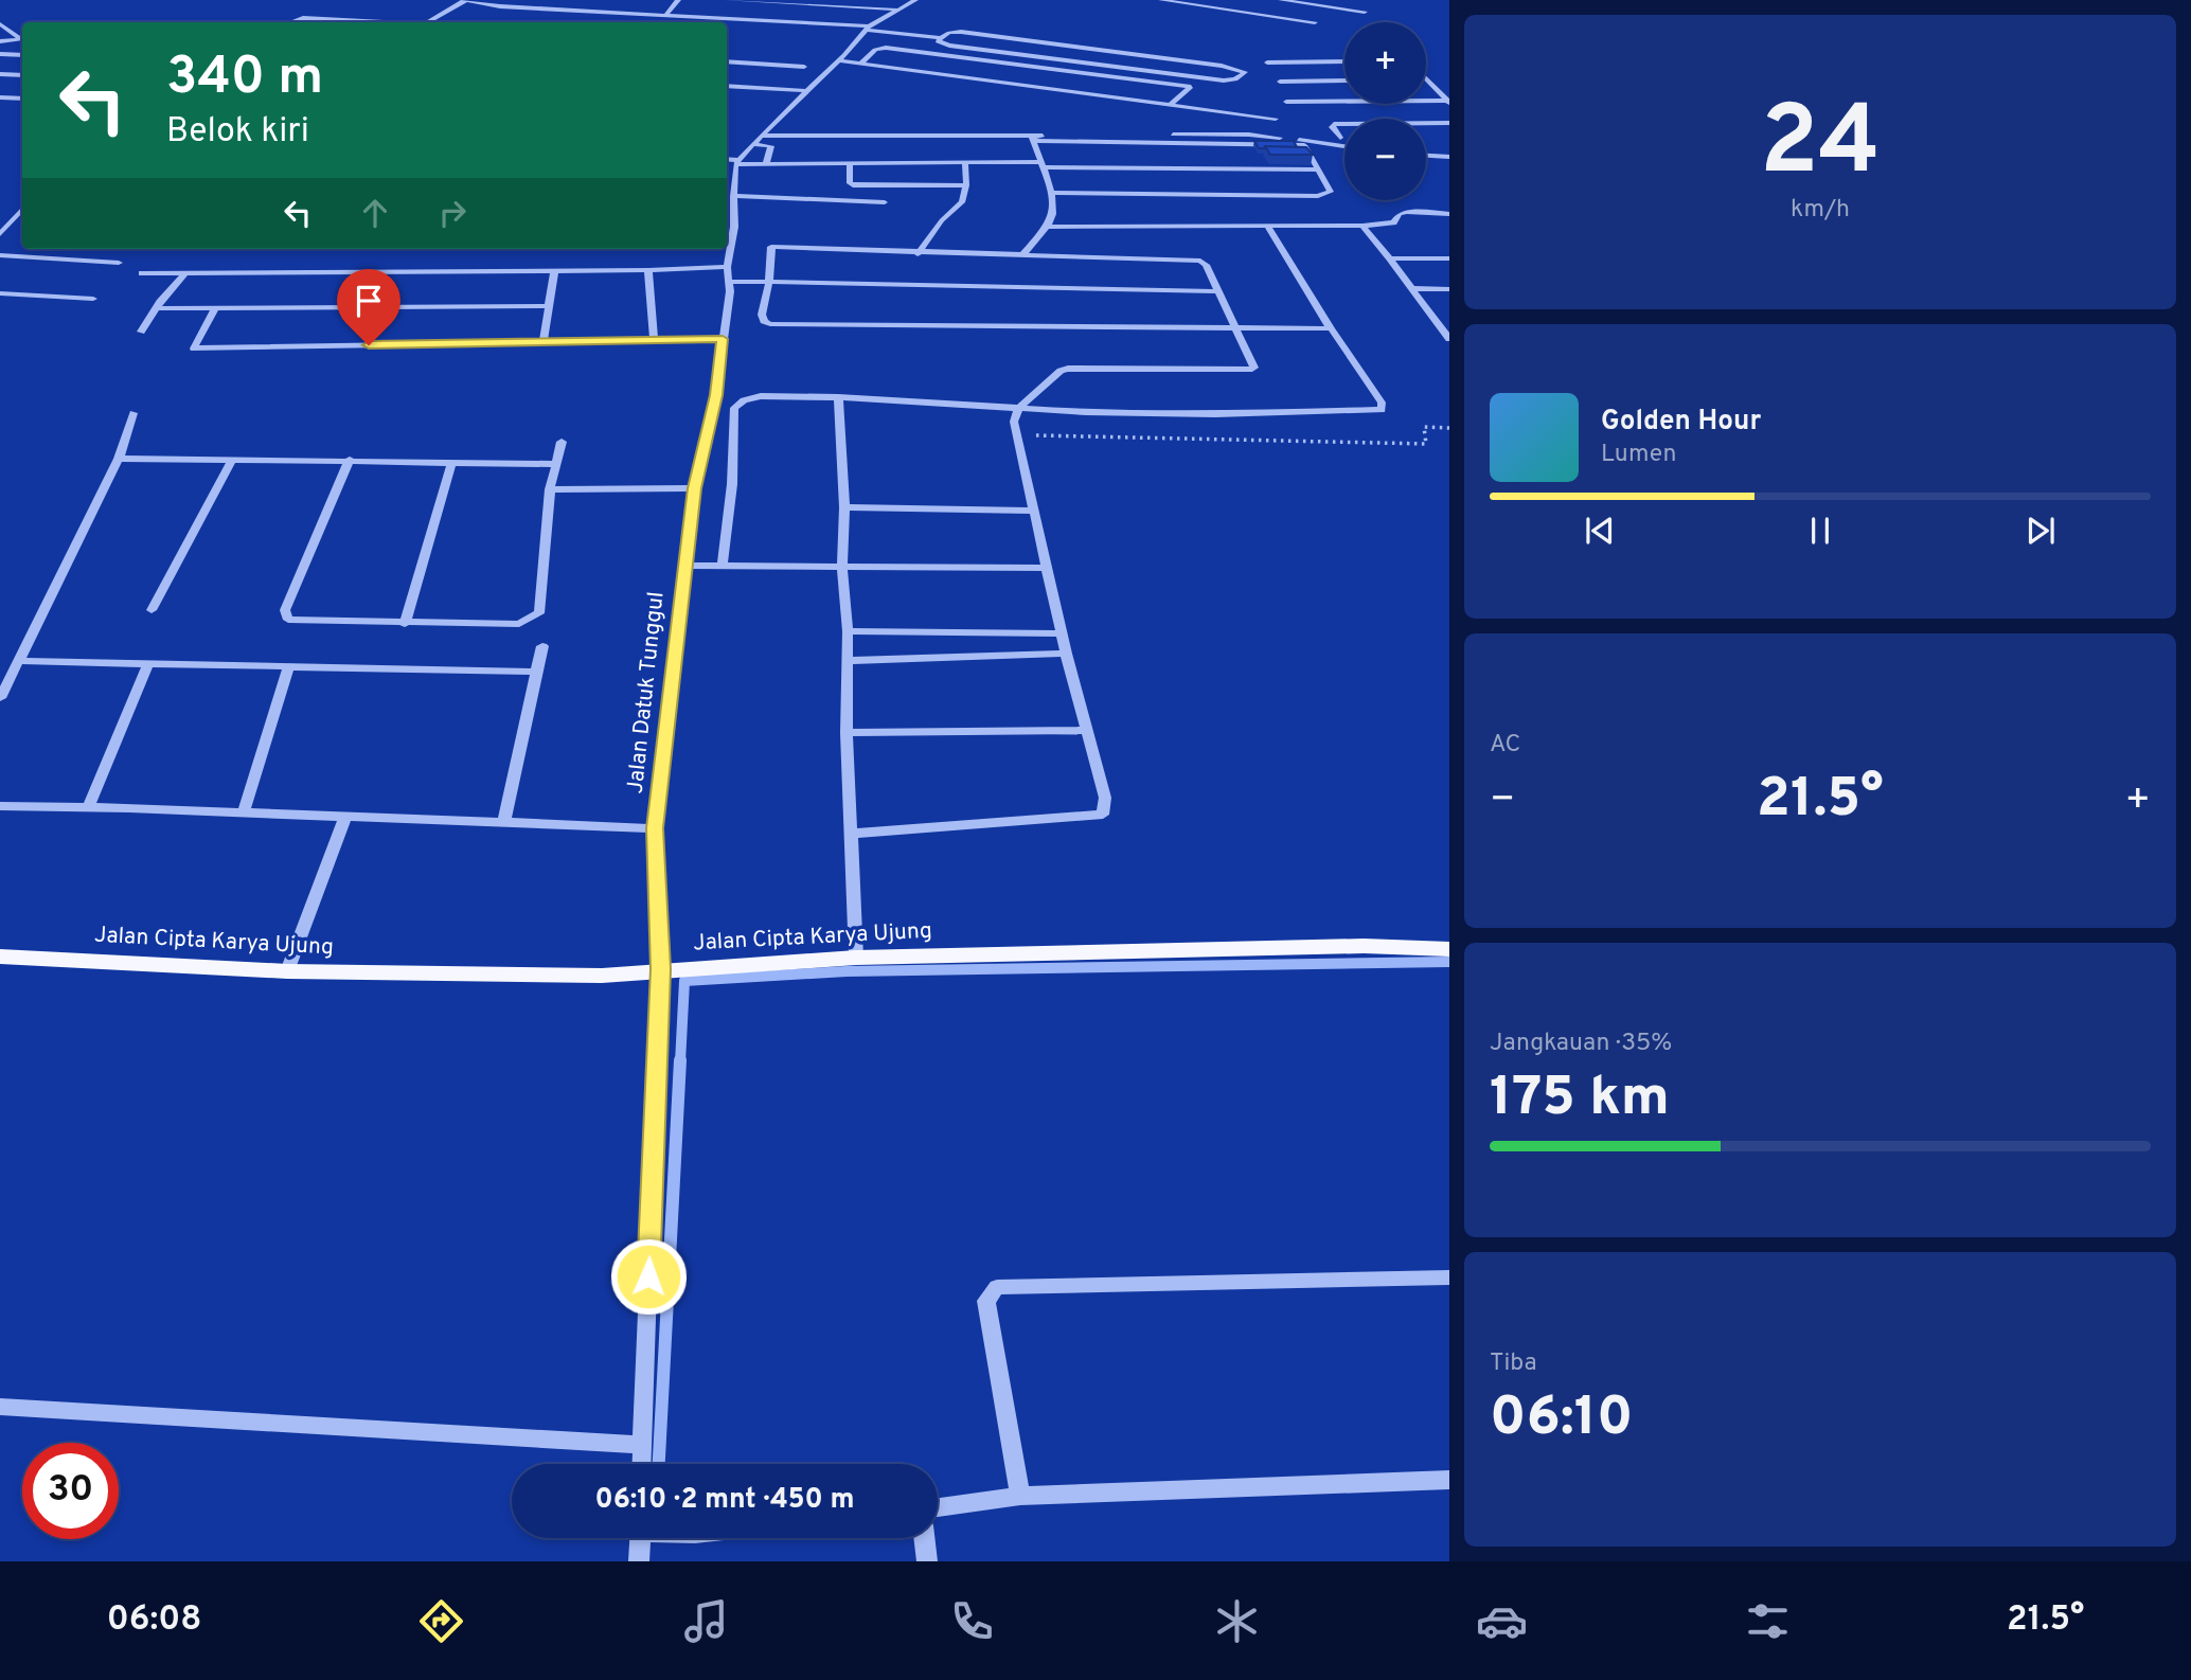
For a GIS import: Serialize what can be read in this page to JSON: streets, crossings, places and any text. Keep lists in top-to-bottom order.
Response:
{
  "streets": {
    "main road": ["Jalan Cipta Karya Ujung"],
    "street": ["Jalan Datuk Tunggul"]
  },
  "crossings": [
    ["Jalan Datuk Tunggul", "Jalan Cipta Karya Ujung"]
  ],
  "page": {
    "tile": [
      ["24", "km/h"],
      "AC",
      ["Jangkauan · 35%", "175 km"],
      ["Tiba", "06:10"]
    ],
    "map_buttons": ["+", "−"],
    "turn": ["340 m", "Belok kiri"],
    "song": ["Golden Hour", "Lumen"],
    "heat": ["−", "21.5°", "+"],
    "limit": "30",
    "trip": "06:10 · 2 mnt · 450 m",
    "tabs": ["06:08", "21.5°"]
  }
}
